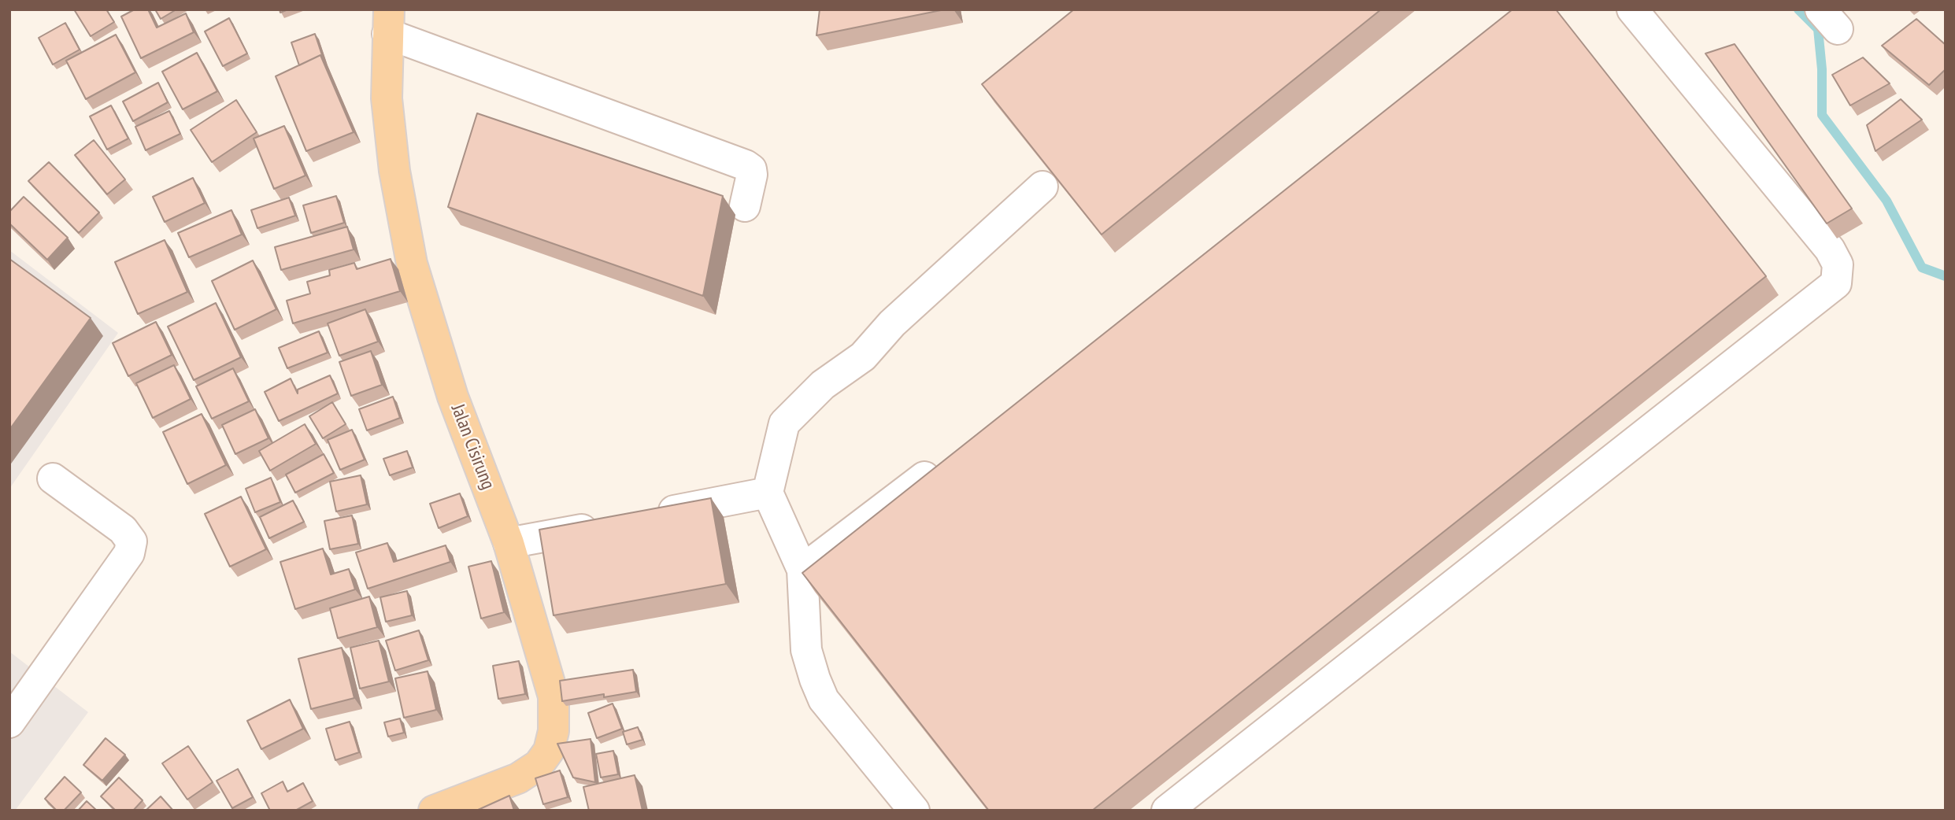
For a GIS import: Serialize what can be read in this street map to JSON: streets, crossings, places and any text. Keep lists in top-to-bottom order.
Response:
{
  "streets": {
    "main road": ["Jalan Cisirung"]
  }
}
